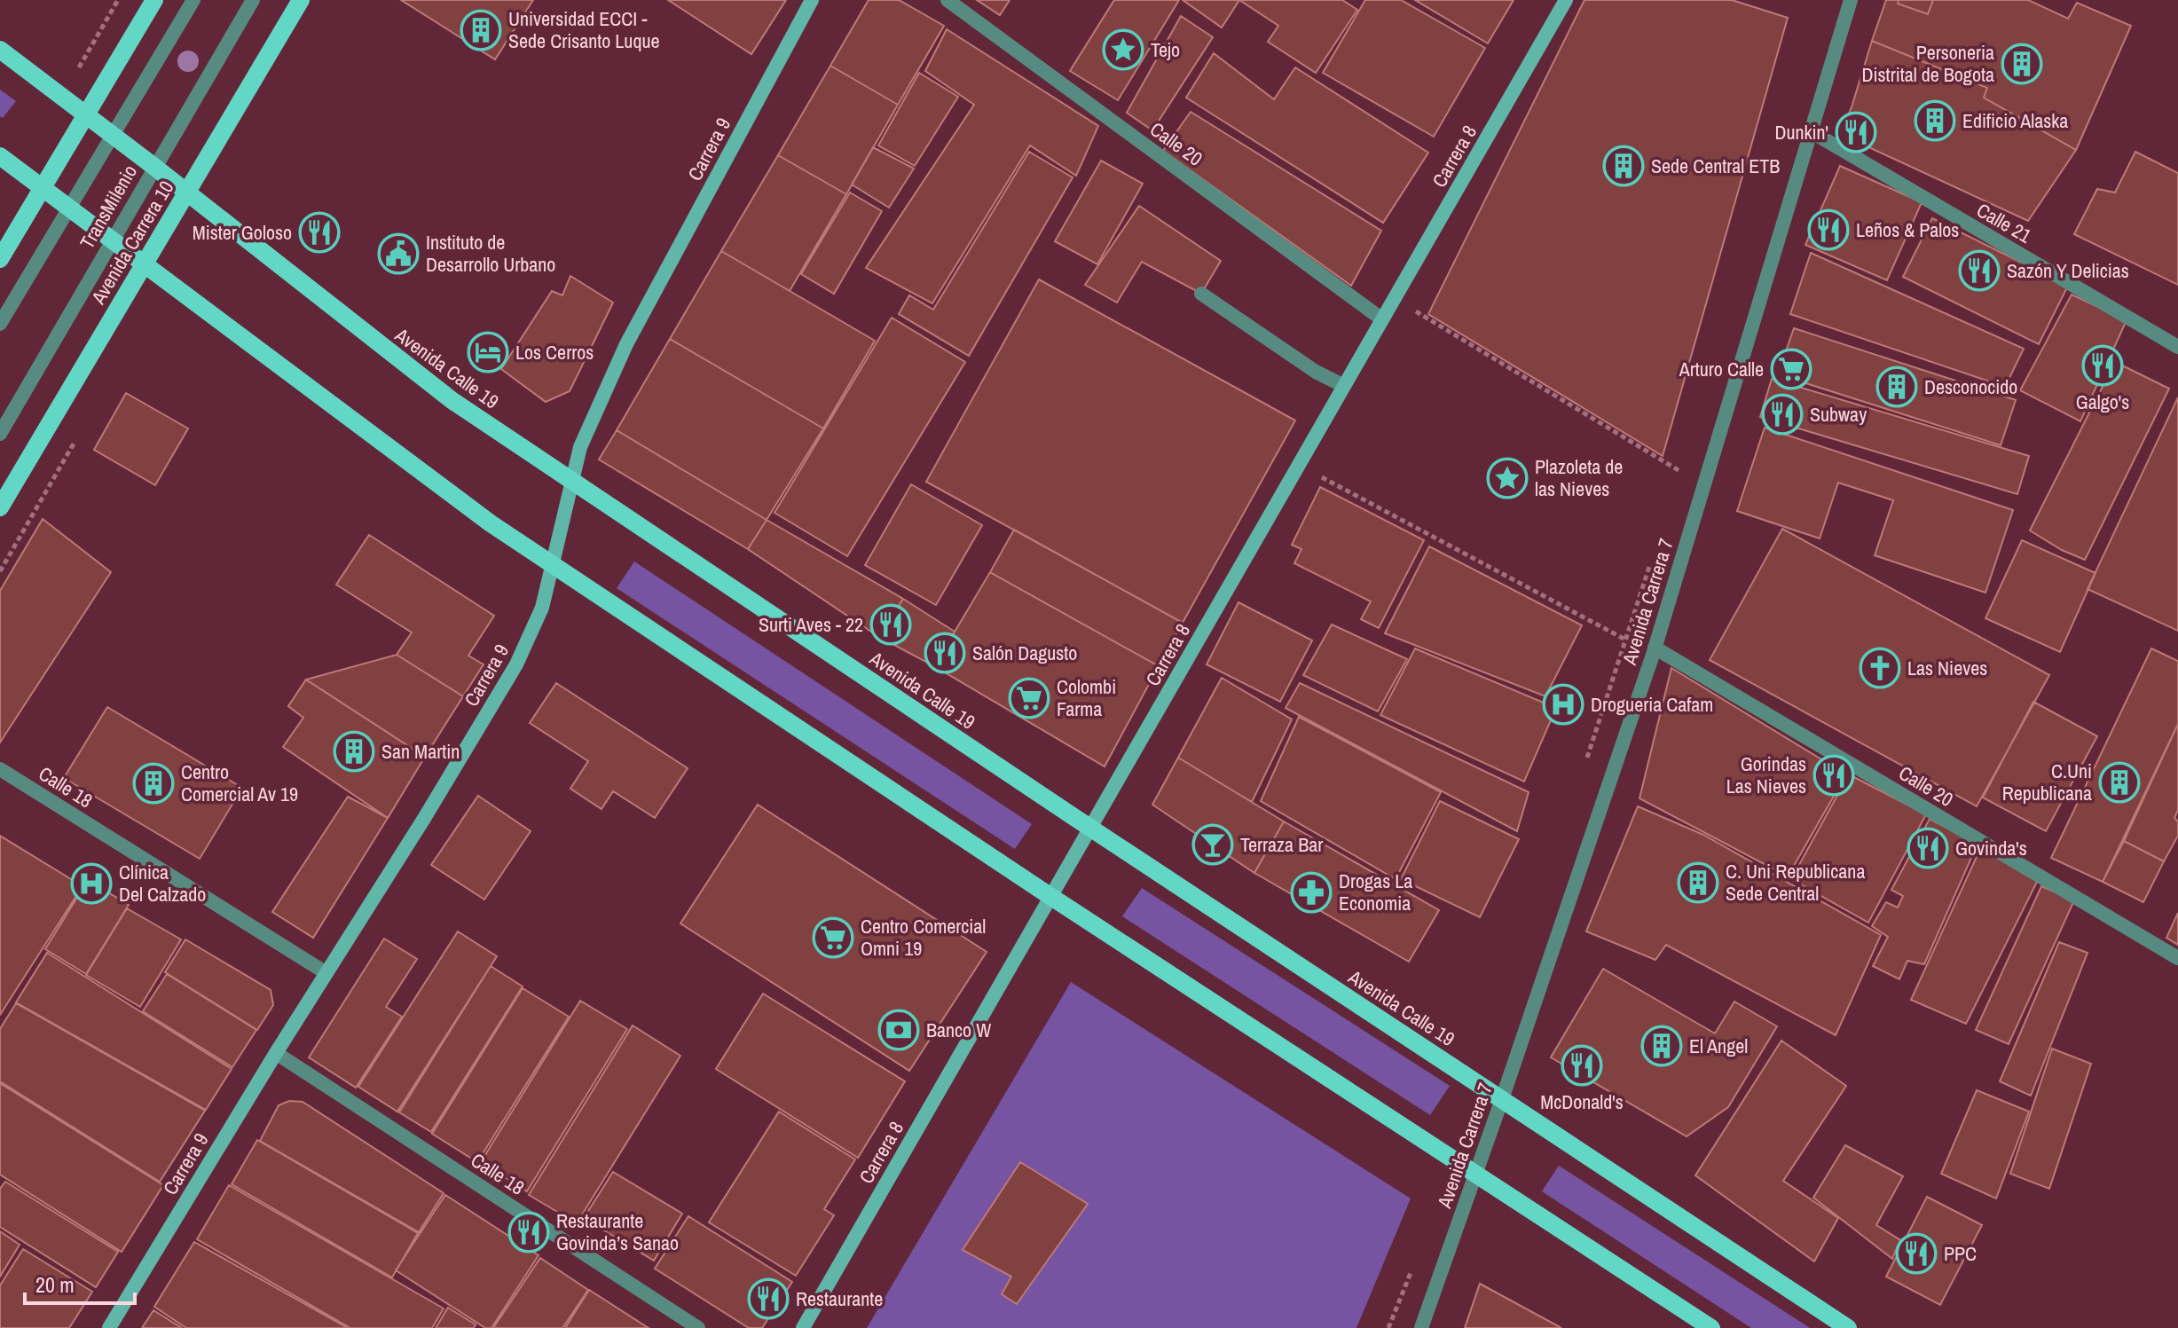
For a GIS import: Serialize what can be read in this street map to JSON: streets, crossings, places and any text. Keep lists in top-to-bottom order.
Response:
{
  "streets": {
    "main road": ["Avenida Carrera 10", "Avenida Calle 19"],
    "street": [
      "Calle 20",
      "Carrera 9",
      "Carrera 8",
      "TransMilenio",
      "Calle 21",
      "Avenida Carrera 7",
      "Calle 18"
    ]
  },
  "crossings": [
    ["Calle 20", "Carrera 8"],
    ["Calle 20", "Avenida Carrera 7"],
    ["Carrera 9", "Avenida Calle 19"],
    ["Carrera 9", "Calle 18"],
    ["Carrera 8", "Avenida Calle 19"],
    ["TransMilenio", "Avenida Calle 19"],
    ["Calle 21", "Avenida Carrera 7"],
    ["Avenida Carrera 10", "Avenida Calle 19"],
    ["Avenida Calle 19", "Avenida Carrera 7"]
  ],
  "places": {
    "building": [
      "Universidad ECCI - Sede Crisanto Luque",
      "Personeria Distrital de Bogota",
      "Edificio Alaska",
      "Sede Central ETB",
      "Desconocido",
      "San Martin",
      "C.Uni Republicana",
      "Centro Comercial Av 19",
      "C. Uni Republicana Sede Central",
      "El Angel"
    ],
    "place": ["Tejo", "Plazoleta de las Nieves"],
    "restaurant": [
      "Dunkin'",
      "Leños & Palos",
      "Mister Goloso",
      "Sazón Y Delicias",
      "Galgo's",
      "Subway",
      "Surti Aves - 22",
      "Salón Dagusto",
      "Gorindas Las Nieves",
      "Govinda's",
      "McDonald's",
      "Restaurante Govinda’s Sanao",
      "PPC",
      "Restaurante"
    ],
    "public building": ["Instituto de Desarrollo Urbano"],
    "hotel": ["Los Cerros"],
    "supermarket": ["Arturo Calle", "Colombi Farma", "Centro Comercial Omni 19"],
    "church": ["Las Nieves"],
    "hospital": ["Drogueria Cafam", "Clínica Del Calzado"],
    "bar": ["Terraza Bar"],
    "pharmacy": ["Drogas La Economia"],
    "bank": ["Banco W"]
  },
  "scale_bar": "20 m"
}
